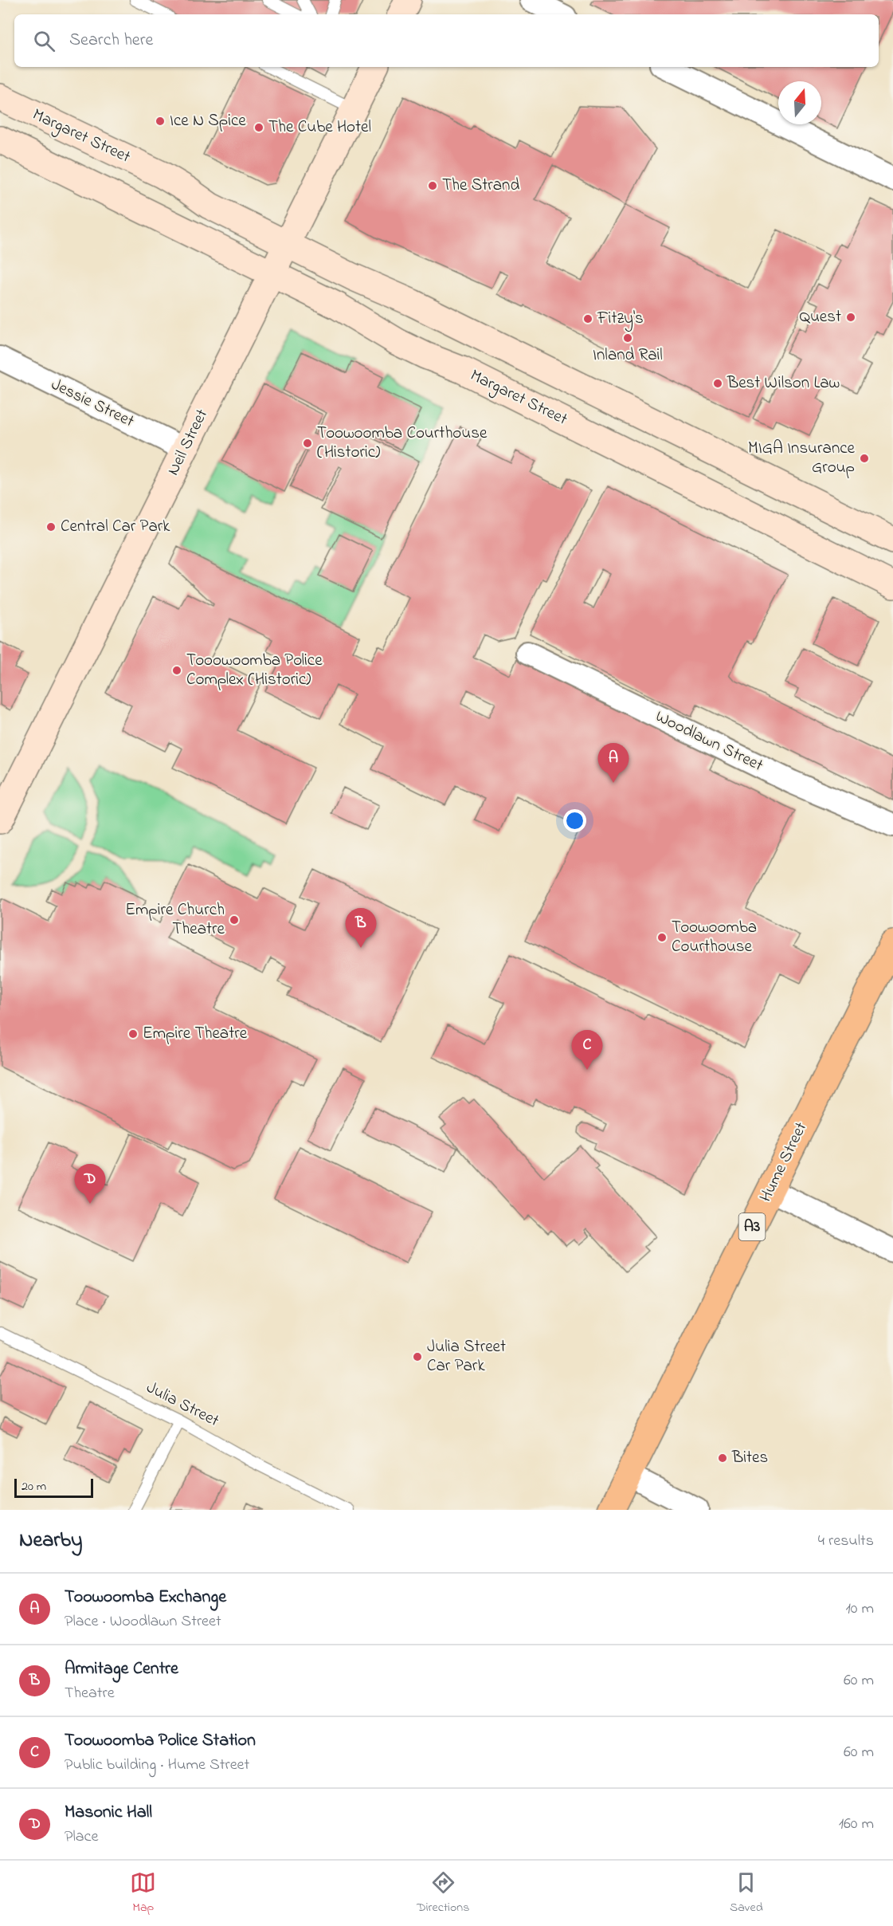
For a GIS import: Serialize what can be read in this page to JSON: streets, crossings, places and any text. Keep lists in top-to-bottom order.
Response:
{
  "streets": {
    "highway": ["Hume Street", "A3"],
    "street": [
      "Margaret Street",
      "Jessie Street",
      "Neil Street",
      "Woodlawn Street"
    ],
    "lane": ["Julia Street"]
  },
  "crossings": [
    ["Margaret Street", "Neil Street"],
    ["Jessie Street", "Neil Street"]
  ],
  "places": [
    "Ice N Spice",
    "The Cube Hotel",
    "The Strand",
    "Quest",
    "Fitzy's",
    "Inland Rail",
    "Best Wilson Law",
    "Toowoomba Courthouse (Historic)",
    "MIGA Insurance Group",
    "Central Car Park",
    "Tooowoomba Police Complex (Historic)",
    "Empire Church Theatre",
    "Toowoomba Courthouse",
    "Empire Theatre",
    "Julia Street Car Park",
    "Bites"
  ],
  "scale_bar": "20 m",
  "north": "top",
  "page": {
    "search": "Search here",
    "pins": [
      "A",
      "B",
      "C",
      "D"
    ],
    "scale": "20 m",
    "heading": ["Nearby", "4 results"],
    "list": [
      {
        "mark": "A",
        "name": "Toowoomba Exchange",
        "note": "Place · Woodlawn Street",
        "value": "10 m"
      },
      {
        "mark": "B",
        "name": "Armitage Centre",
        "note": "Theatre",
        "value": "60 m"
      },
      {
        "mark": "C",
        "name": "Toowoomba Police Station",
        "note": "Public building · Hume Street",
        "value": "60 m"
      },
      {
        "mark": "D",
        "name": "Masonic Hall",
        "note": "Place",
        "value": "160 m"
      }
    ],
    "nav": ["Map", "Directions", "Saved"]
  }
}
